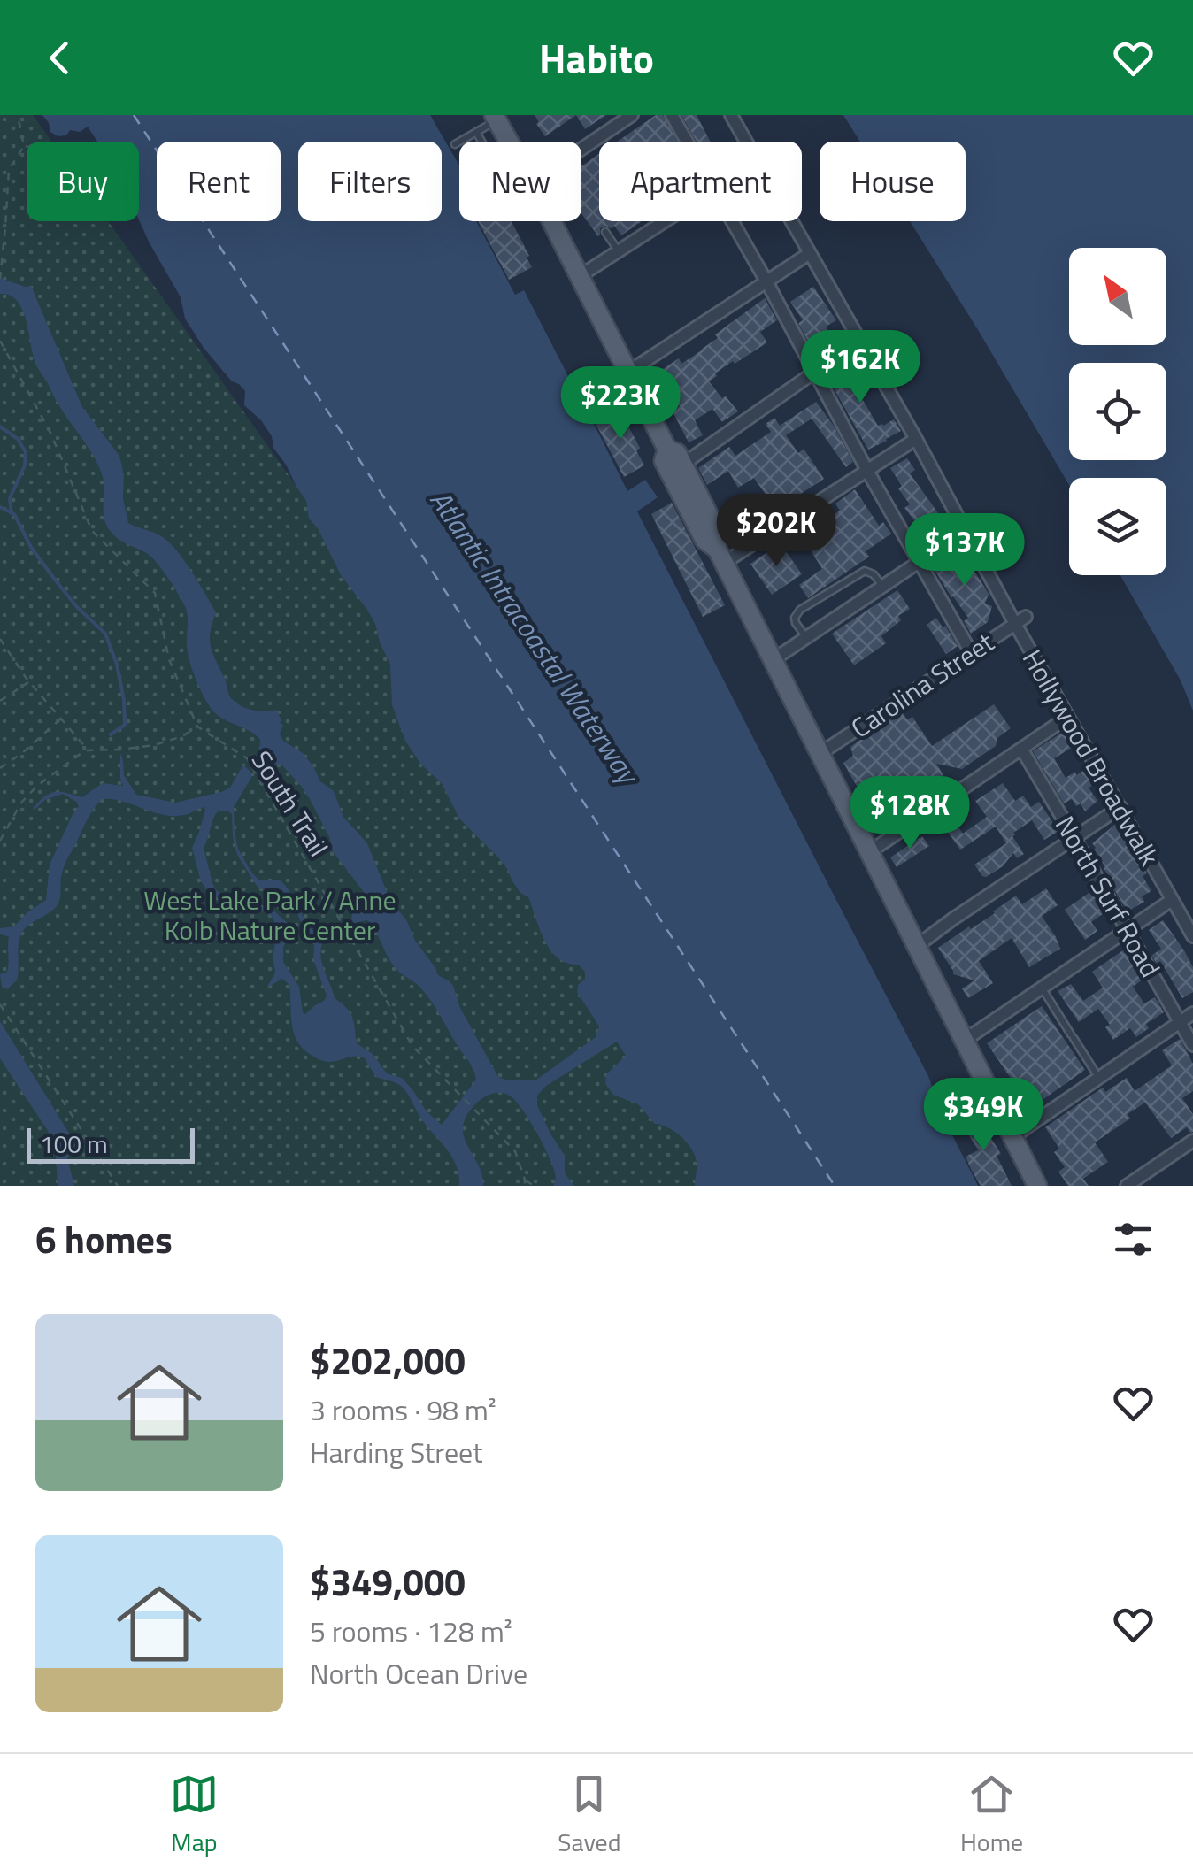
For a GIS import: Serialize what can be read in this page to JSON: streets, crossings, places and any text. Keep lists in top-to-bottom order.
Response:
{
  "streets": {
    "street": ["Carolina Street", "Hollywood Broadwalk", "North Surf Road"],
    "path": ["South Trail"]
  },
  "crossings": [
    ["Carolina Street", "Hollywood Broadwalk"]
  ],
  "water": ["Atlantic Intracoastal Waterway"],
  "parks": ["West Lake Park / Anne Kolb Nature Center"],
  "scale_bar": "100 m",
  "north": "top left",
  "page": {
    "header": "Habito",
    "chip": [
      "Buy",
      "Rent",
      "Filters",
      "New",
      "Apartment",
      "House"
    ],
    "price": [
      "$162K",
      "$223K",
      "$202K",
      "$137K",
      "$128K",
      "$349K"
    ],
    "scale": "100 m",
    "heading": "6 homes",
    "list": [
      {
        "name": "$202,000",
        "note": "3 rooms · 98 m² · Harding Street"
      },
      {
        "name": "$349,000",
        "note": "5 rooms · 128 m² · North Ocean Drive"
      }
    ],
    "tabs": ["Map", "Saved", "Home"]
  }
}
